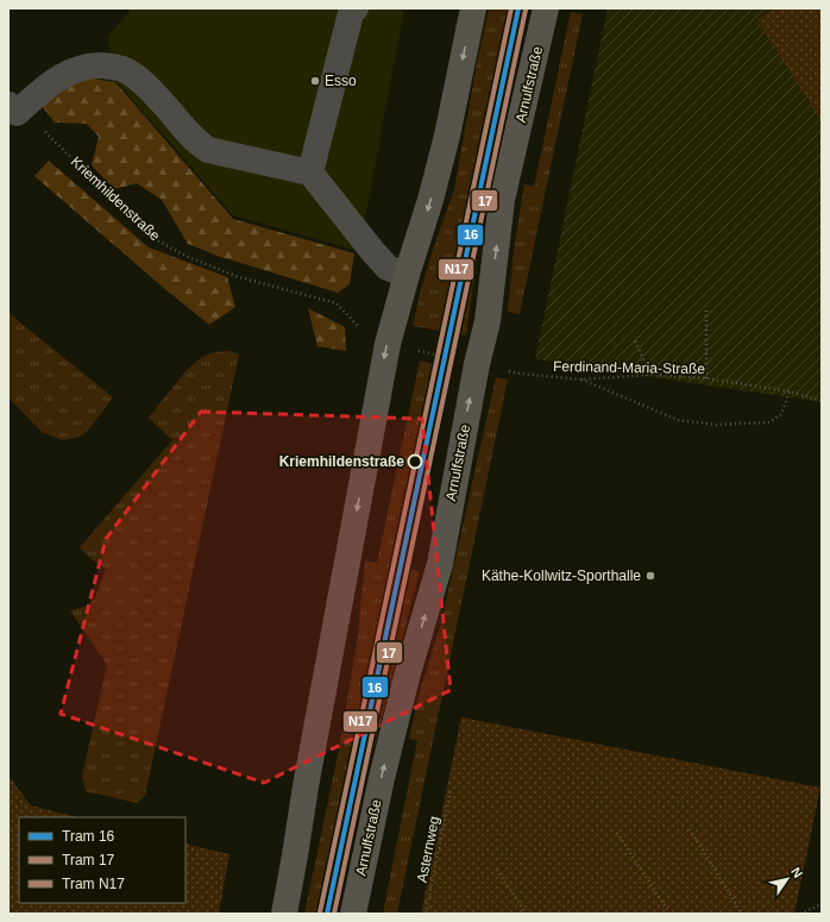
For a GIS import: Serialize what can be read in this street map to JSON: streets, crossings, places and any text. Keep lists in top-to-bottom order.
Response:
{
  "streets": {
    "main road": ["Arnulfstraße"],
    "path": ["Kriemhildenstraße", "Ferdinand-Maria-Straße", "Asternweg"]
  },
  "places": ["Esso", "Kriemhildenstraße", "Käthe-Kollwitz-Sporthalle"],
  "lines": ["tram line 16", "tram line N17", "tram line 17"],
  "legend": ["Tram 16", "Tram 17", "Tram N17"],
  "north": "top right"
}
